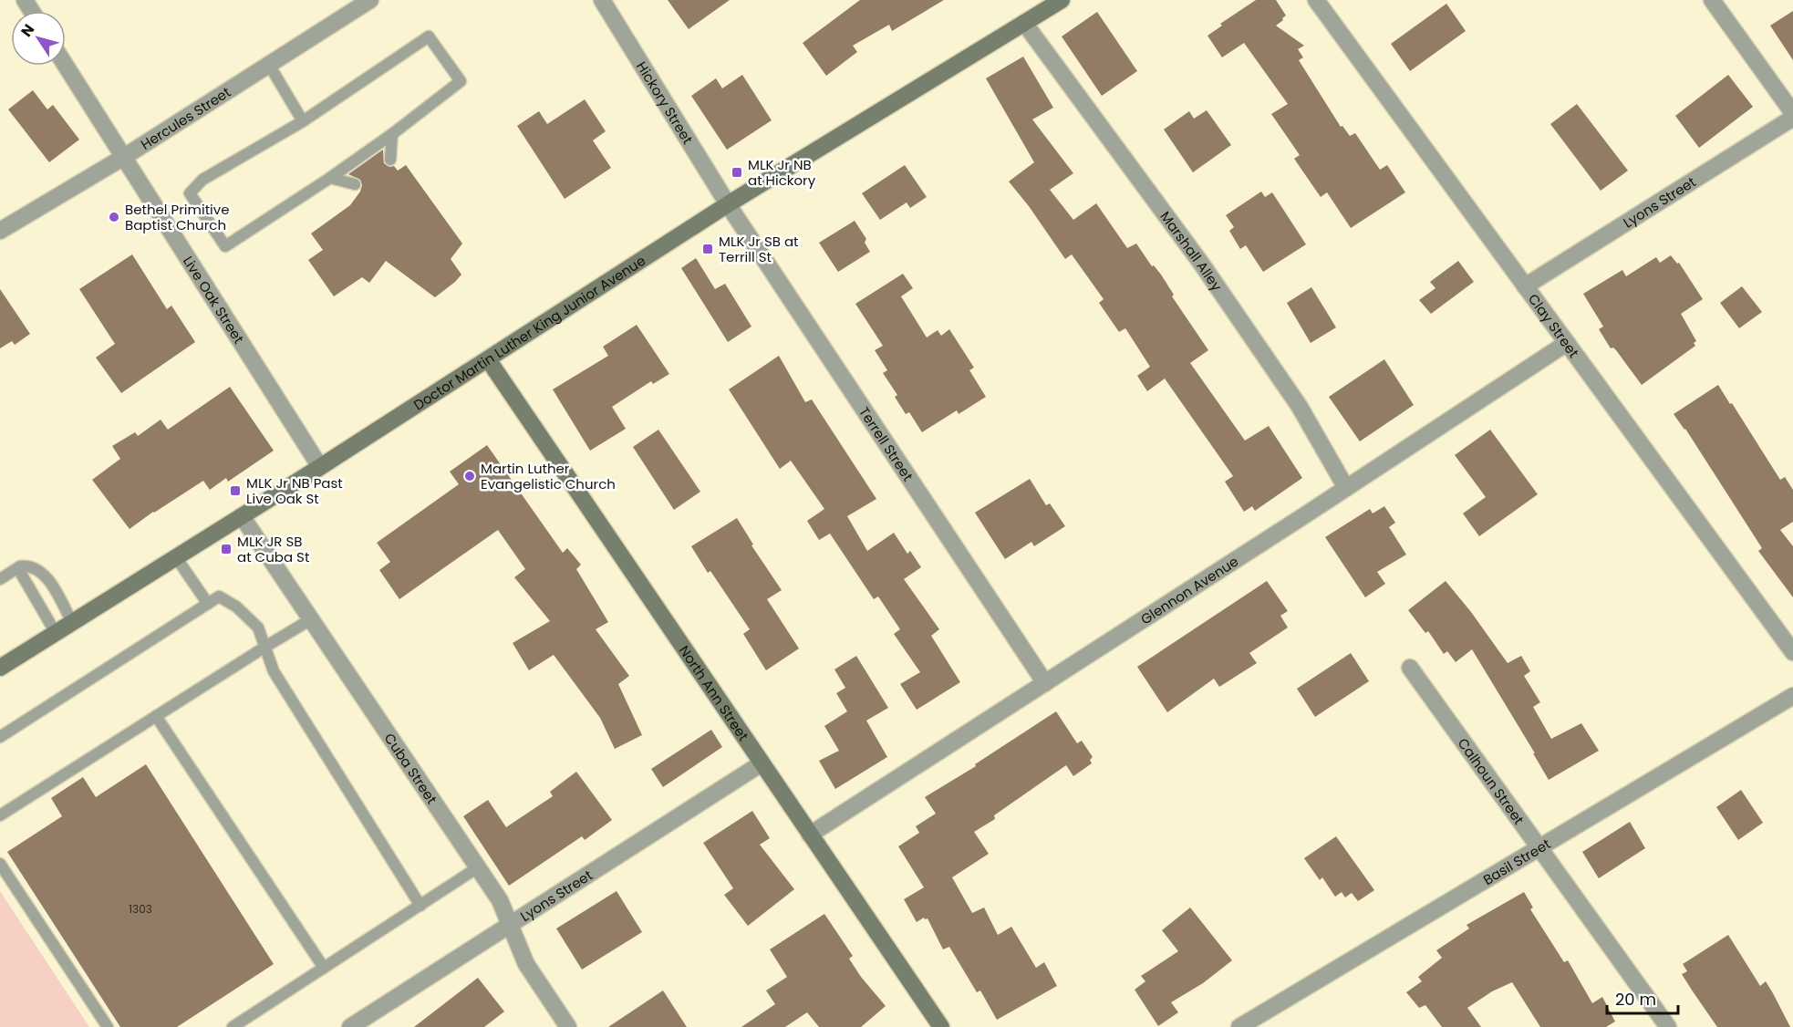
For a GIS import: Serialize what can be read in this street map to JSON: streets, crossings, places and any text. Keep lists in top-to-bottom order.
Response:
{
  "streets": {
    "main road": ["Doctor Martin Luther King Junior Avenue", "North Ann Street"],
    "street": [
      "Hickory Street",
      "Hercules Street",
      "Lyons Street",
      "Marshall Alley",
      "Live Oak Street",
      "Clay Street",
      "Terrell Street",
      "Glennon Avenue",
      "Cuba Street",
      "Calhoun Street",
      "Basil Street"
    ]
  },
  "crossings": [
    ["Hickory Street", "Doctor Martin Luther King Junior Avenue"],
    ["Hickory Street", "Terrell Street"],
    ["Hercules Street", "Live Oak Street"],
    ["Lyons Street", "Clay Street"],
    ["Lyons Street", "North Ann Street"],
    ["Lyons Street", "Cuba Street"],
    ["Marshall Alley", "Doctor Martin Luther King Junior Avenue"],
    ["Marshall Alley", "Glennon Avenue"],
    ["Live Oak Street", "Doctor Martin Luther King Junior Avenue"],
    ["Clay Street", "Glennon Avenue"],
    ["Doctor Martin Luther King Junior Avenue", "Terrell Street"],
    ["Doctor Martin Luther King Junior Avenue", "North Ann Street"],
    ["Doctor Martin Luther King Junior Avenue", "Cuba Street"],
    ["Terrell Street", "Glennon Avenue"],
    ["Glennon Avenue", "North Ann Street"],
    ["Calhoun Street", "Basil Street"]
  ],
  "places": {
    "transit": [
      "MLK Jr NB at Hickory",
      "MLK Jr SB at Terrill St",
      "MLK Jr NB Past Live Oak St",
      "MLK JR SB at Cuba St"
    ],
    "other": ["Bethel Primitive Baptist Church", "Martin Luther Evangelistic Church"]
  },
  "house_numbers": ["1303"],
  "scale_bar": "20 m",
  "north": "top left"
}
